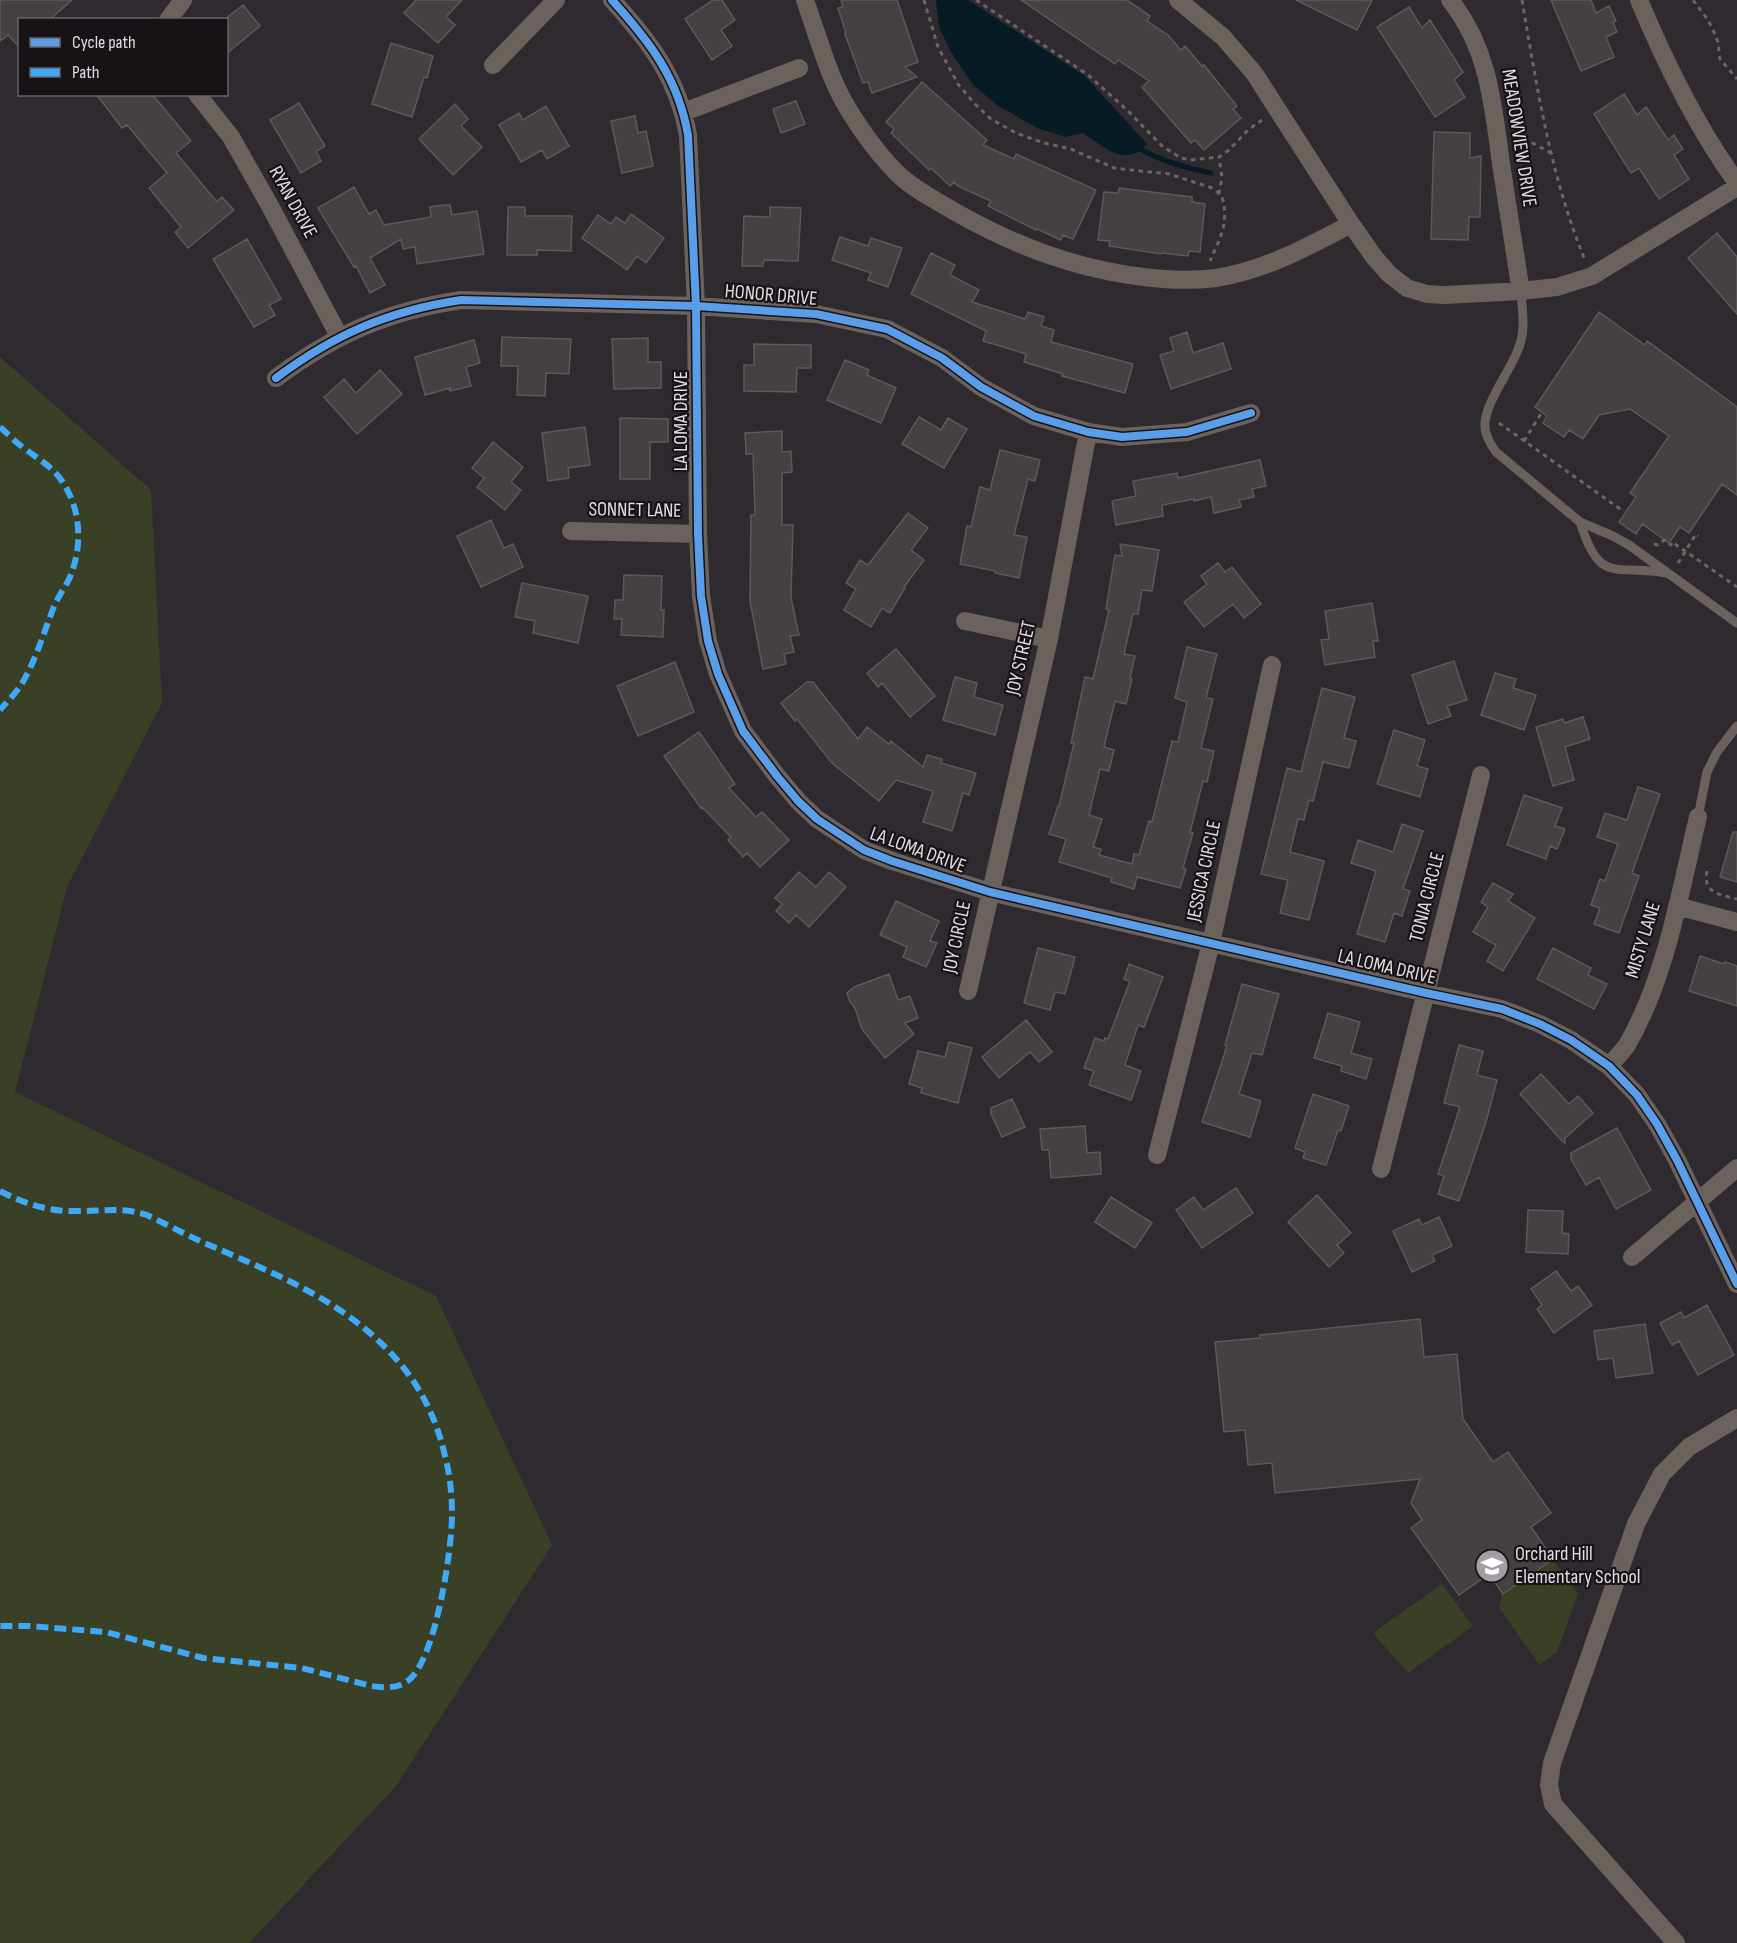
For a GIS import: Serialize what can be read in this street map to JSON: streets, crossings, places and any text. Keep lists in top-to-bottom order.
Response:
{
  "streets": {
    "street": [
      "MEADOWVIEW DRIVE",
      "RYAN DRIVE",
      "HONOR DRIVE",
      "LA LOMA DRIVE",
      "SONNET LANE",
      "JOY STREET",
      "JESSICA CIRCLE",
      "TONIA CIRCLE",
      "JOY CIRCLE",
      "MISTY LANE"
    ]
  },
  "crossings": [
    ["RYAN DRIVE", "HONOR DRIVE"],
    ["HONOR DRIVE", "LA LOMA DRIVE"],
    ["HONOR DRIVE", "JOY STREET"],
    ["LA LOMA DRIVE", "SONNET LANE"],
    ["LA LOMA DRIVE", "JOY STREET"],
    ["LA LOMA DRIVE", "JESSICA CIRCLE"],
    ["LA LOMA DRIVE", "TONIA CIRCLE"],
    ["LA LOMA DRIVE", "JOY CIRCLE"],
    ["LA LOMA DRIVE", "MISTY LANE"],
    ["JOY STREET", "JOY CIRCLE"]
  ],
  "places": {
    "school or university": ["Orchard Hill Elementary School"]
  },
  "legend": ["Cycle path", "Path"]
}
